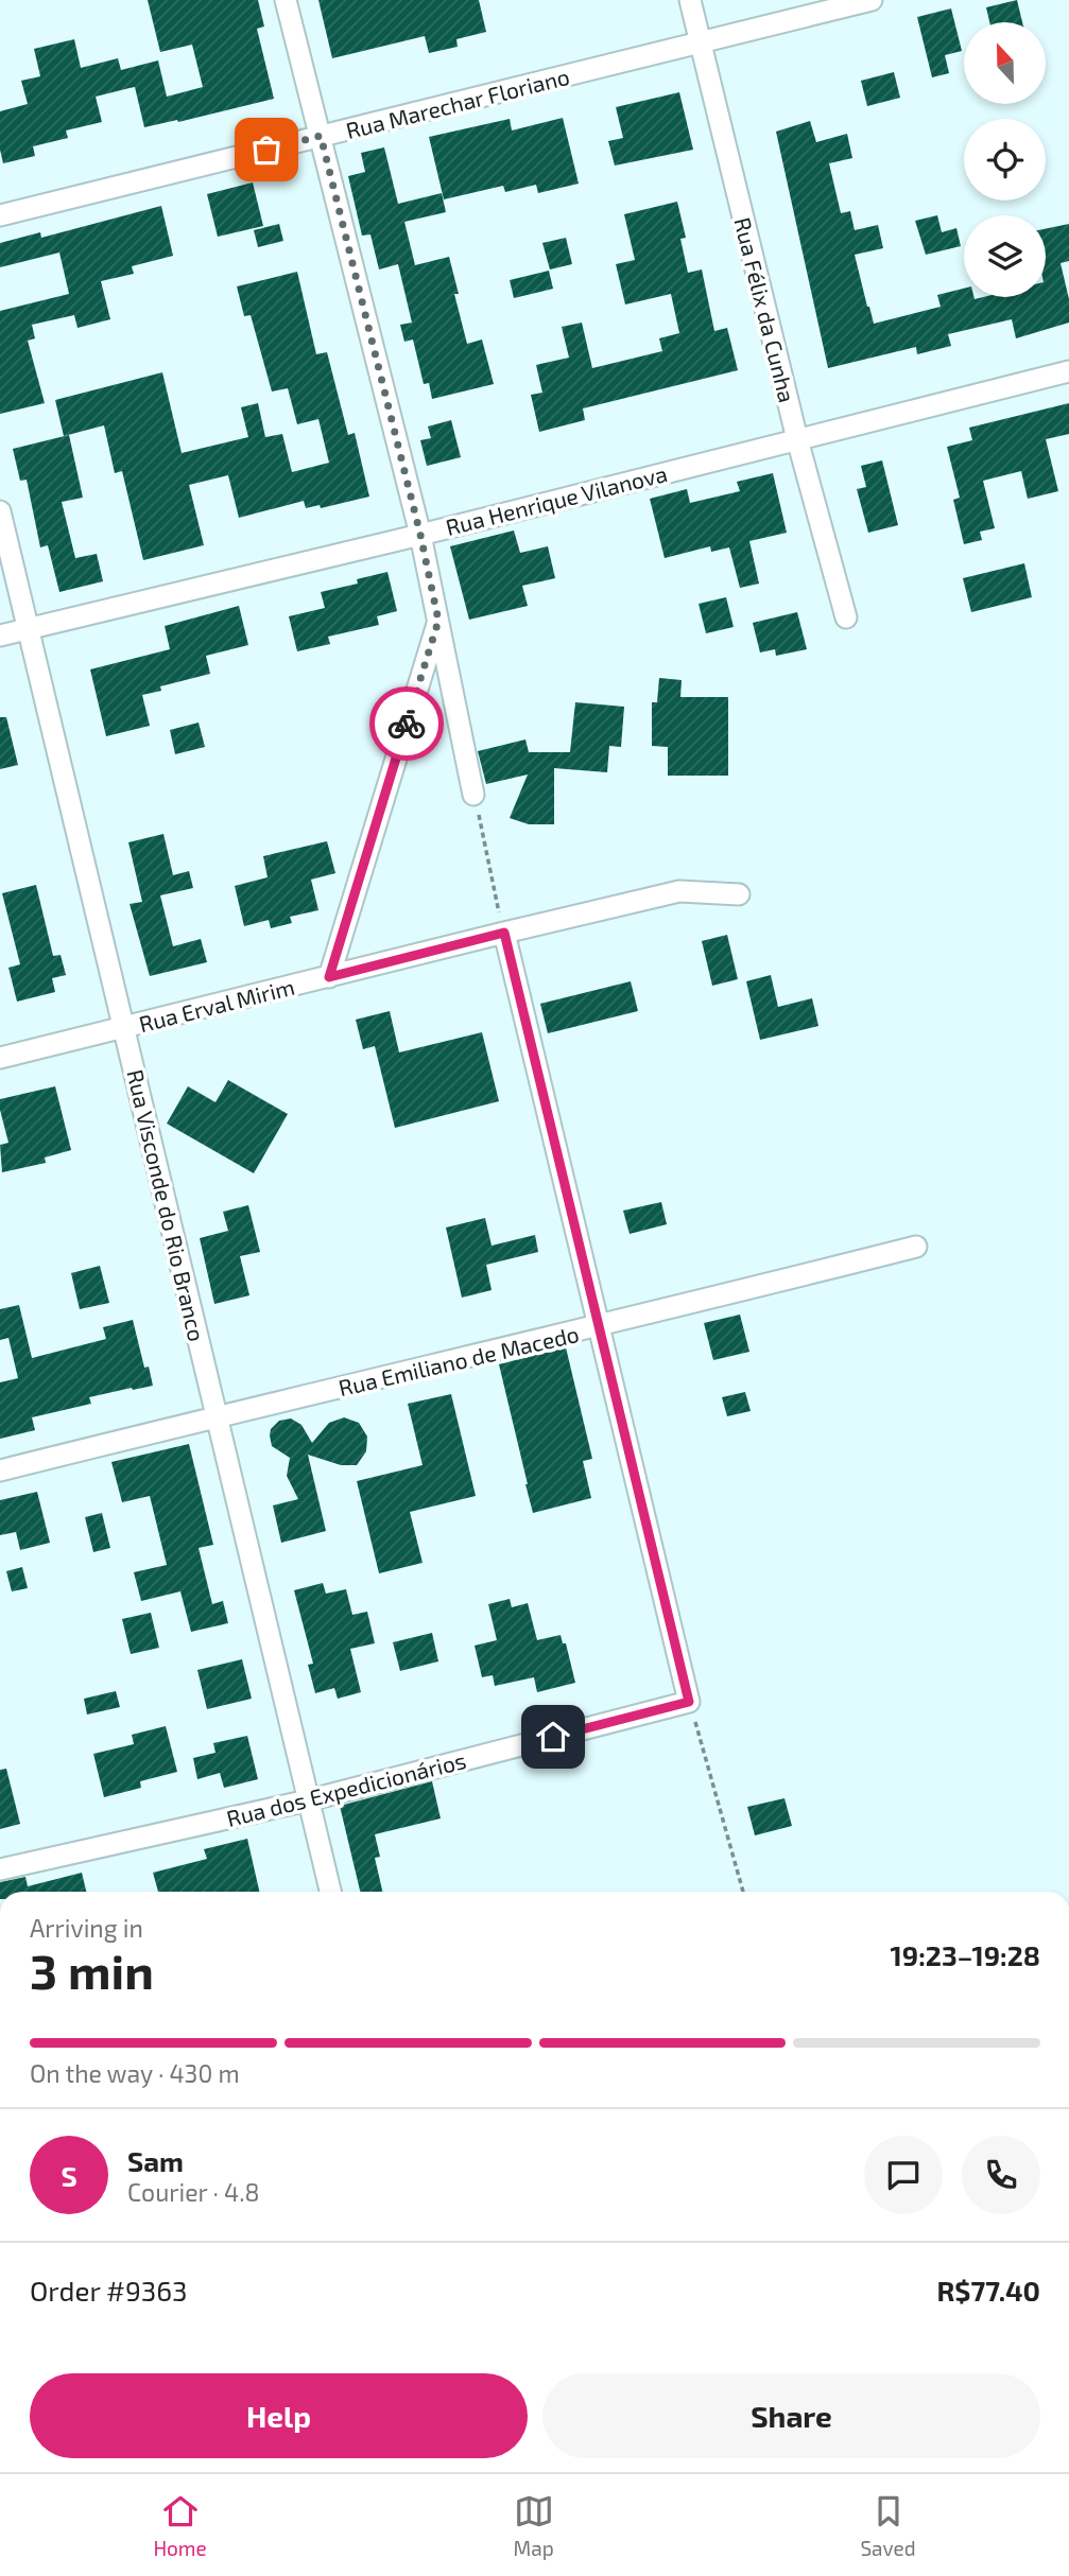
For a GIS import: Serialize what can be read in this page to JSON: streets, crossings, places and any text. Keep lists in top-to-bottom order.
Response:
{
  "streets": {
    "street": [
      "Rua Marechar Floriano",
      "Rua Félix da Cunha",
      "Rua Henrique Vilanova",
      "Rua Erval Mirim",
      "Rua Visconde do Rio Branco",
      "Rua Emiliano de Macedo",
      "Rua dos Expedicionários"
    ]
  },
  "crossings": [
    ["Rua Marechar Floriano", "Rua Félix da Cunha"],
    ["Rua Félix da Cunha", "Rua Henrique Vilanova"],
    ["Rua Henrique Vilanova", "Rua Visconde do Rio Branco"],
    ["Rua Erval Mirim", "Rua Visconde do Rio Branco"],
    ["Rua Visconde do Rio Branco", "Rua Emiliano de Macedo"],
    ["Rua Visconde do Rio Branco", "Rua dos Expedicionários"]
  ],
  "north": "top",
  "page": {
    "heading": ["3 min", "Arriving in", "19:23–19:28"],
    "panel": [
      "Sam",
      "Courier · 4.8",
      "Order #9363",
      "R$77.40"
    ],
    "bar": "On the way · 430 m",
    "round": "S",
    "buttons": ["Help", "Share"],
    "tabs": ["Home", "Map", "Saved"]
  }
}
